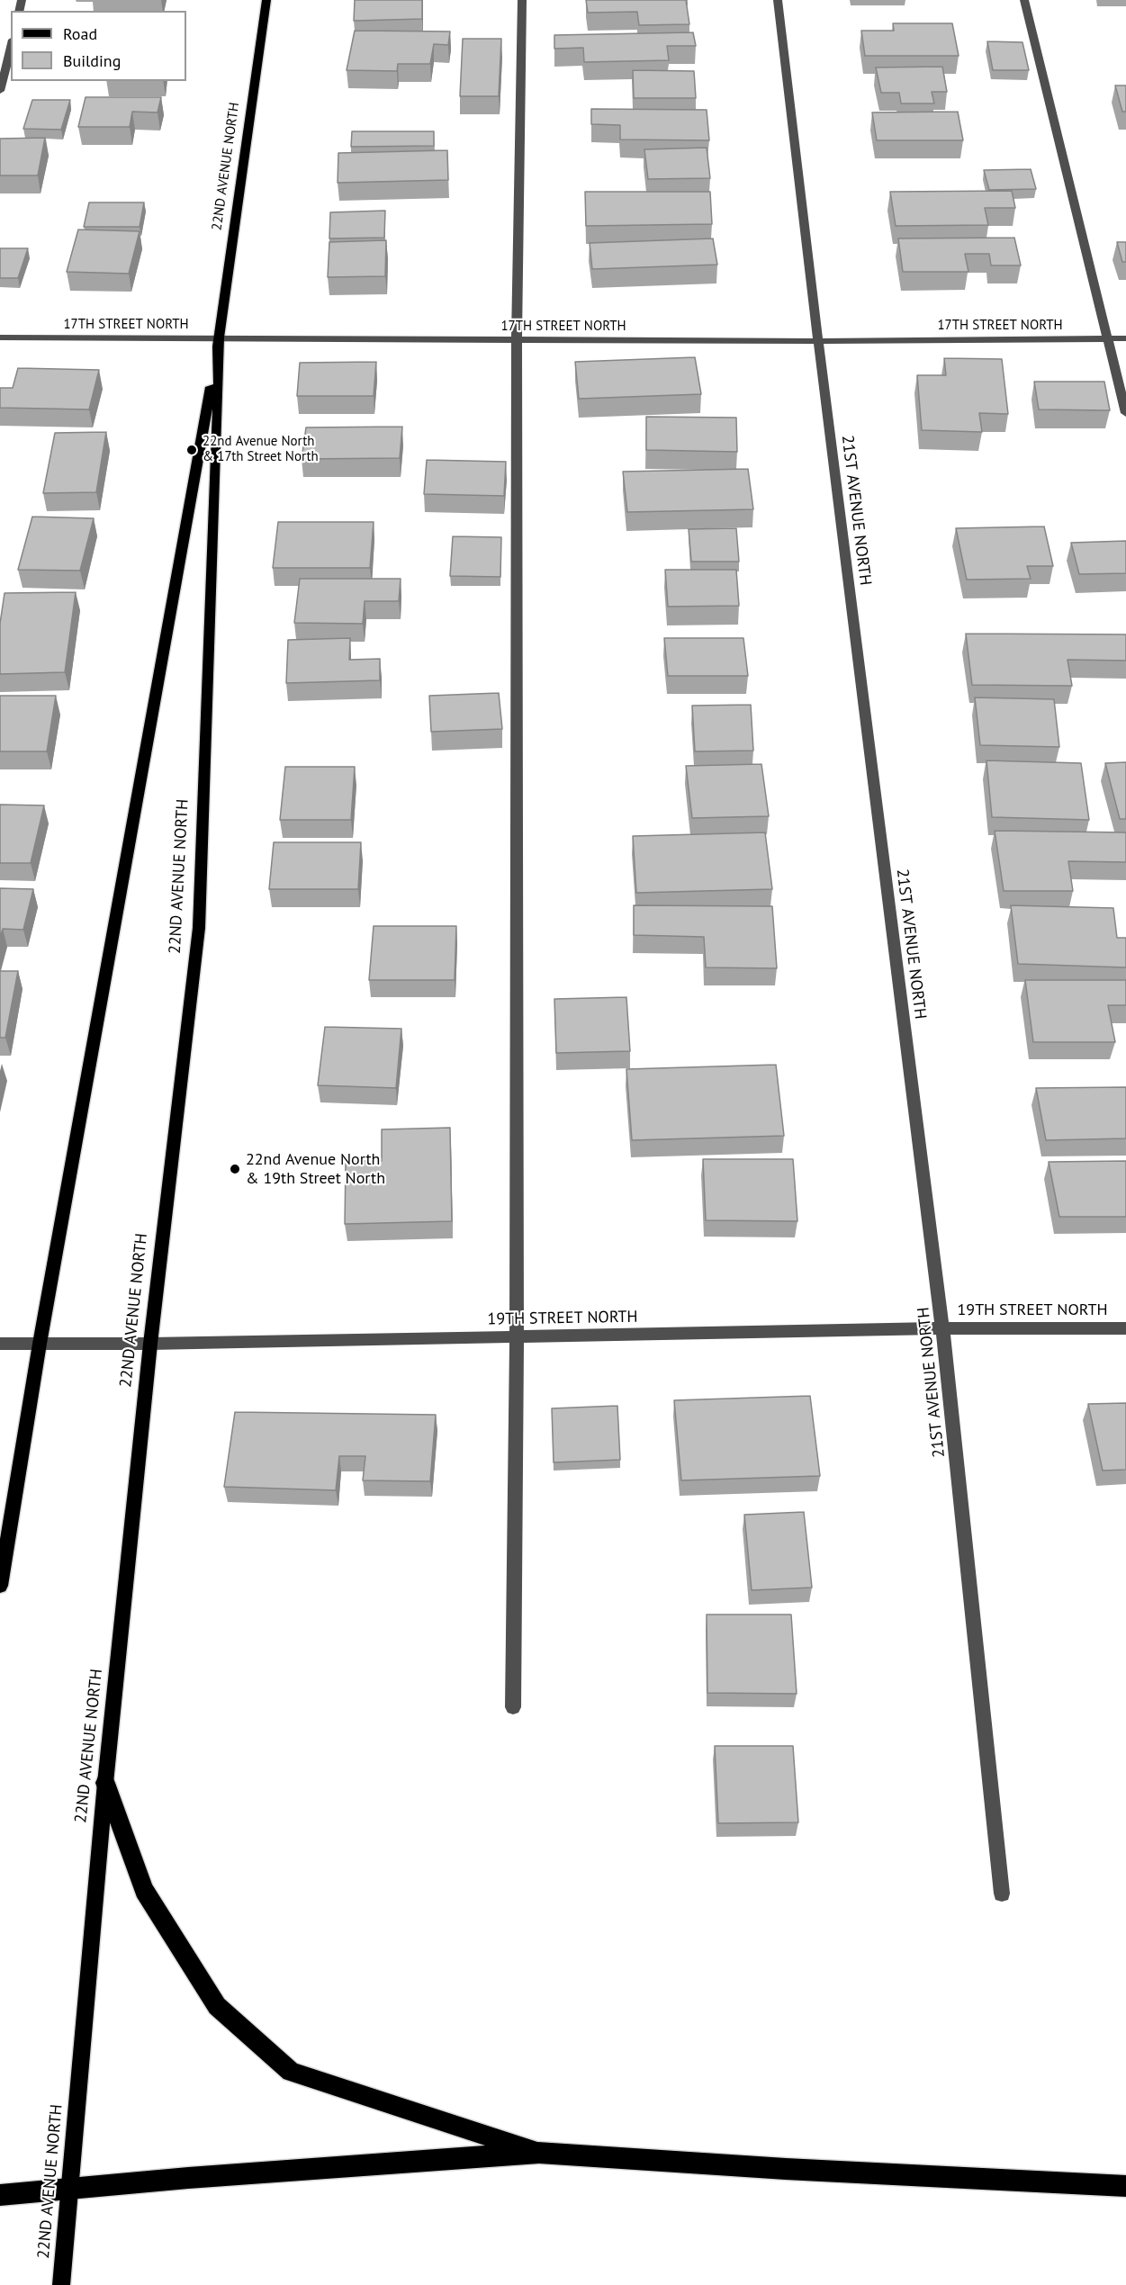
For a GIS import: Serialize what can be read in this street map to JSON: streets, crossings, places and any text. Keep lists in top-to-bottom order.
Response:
{
  "streets": {
    "main road": ["22ND AVENUE NORTH"],
    "street": ["17TH STREET NORTH", "21ST AVENUE NORTH", "19TH STREET NORTH"]
  },
  "crossings": [
    ["22ND AVENUE NORTH", "17TH STREET NORTH"],
    ["22ND AVENUE NORTH", "19TH STREET NORTH"],
    ["17TH STREET NORTH", "21ST AVENUE NORTH"],
    ["21ST AVENUE NORTH", "19TH STREET NORTH"]
  ],
  "places": ["22nd Avenue North & 17th Street North", "22nd Avenue North & 19th Street North"],
  "legend": ["Road", "Building"]
}
